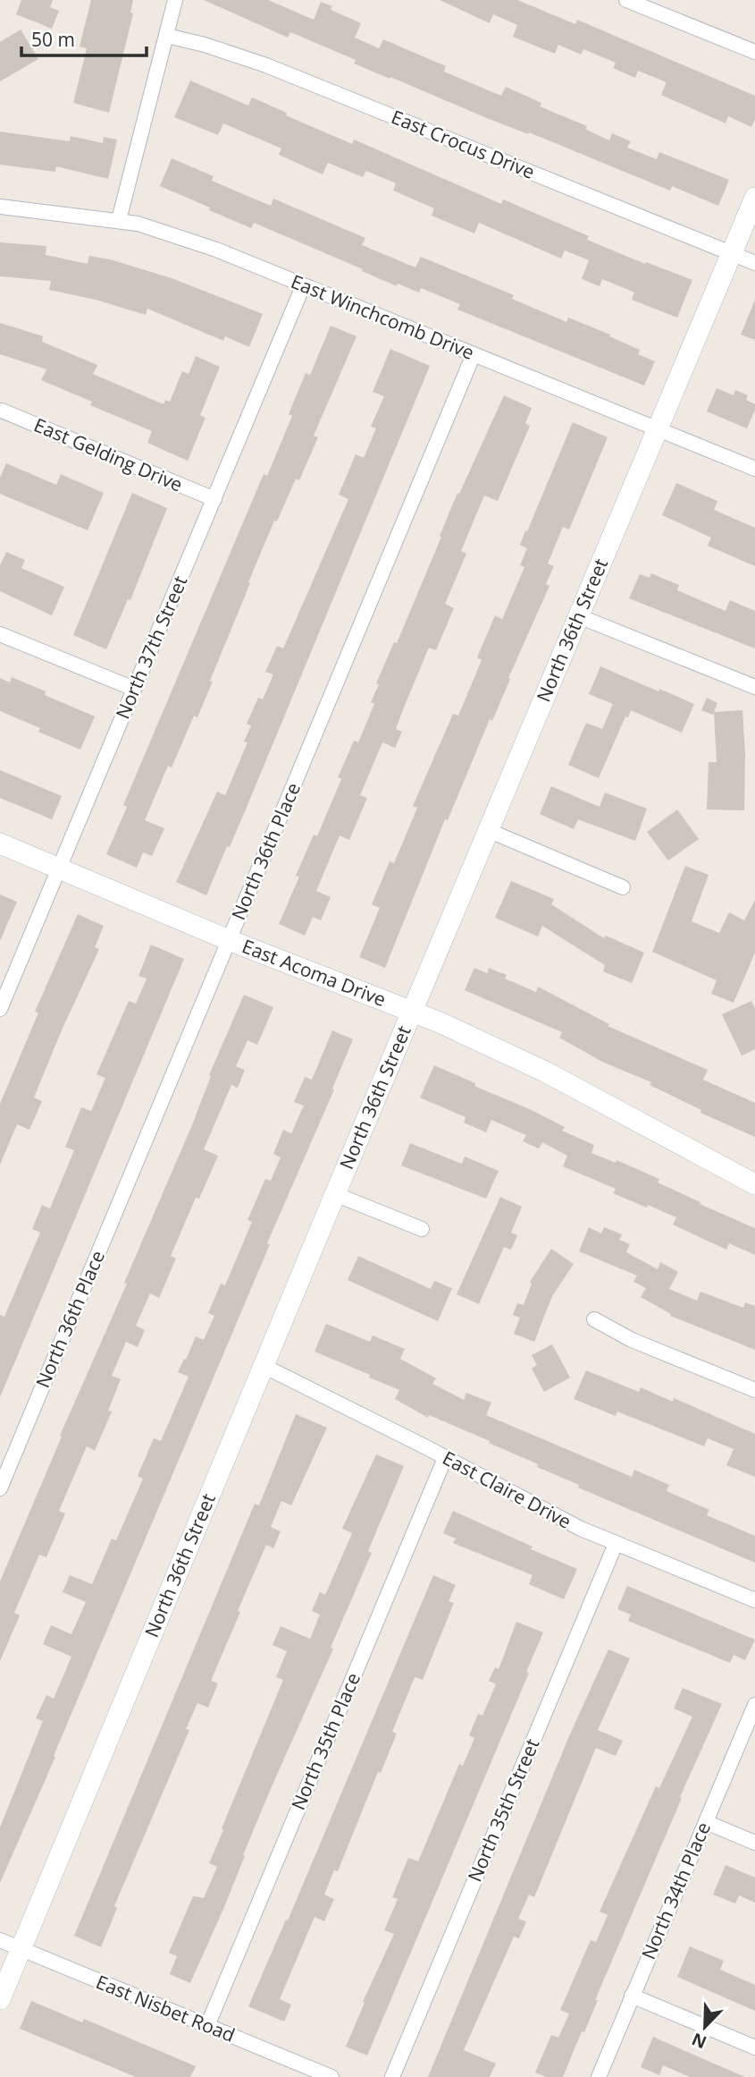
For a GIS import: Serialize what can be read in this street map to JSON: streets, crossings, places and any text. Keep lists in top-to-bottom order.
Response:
{
  "streets": {
    "street": [
      "East Crocus Drive",
      "East Winchcomb Drive",
      "East Gelding Drive",
      "North 36th Street",
      "North 37th Street",
      "North 36th Place",
      "East Acoma Drive",
      "East Claire Drive",
      "North 35th Place",
      "North 35th Street",
      "North 34th Place",
      "East Nisbet Road"
    ]
  },
  "crossings": [
    ["East Crocus Drive", "North 36th Street"],
    ["East Winchcomb Drive", "North 36th Street"],
    ["East Winchcomb Drive", "North 37th Street"],
    ["East Winchcomb Drive", "North 36th Place"],
    ["East Gelding Drive", "North 37th Street"],
    ["North 36th Street", "East Acoma Drive"],
    ["North 36th Street", "East Claire Drive"],
    ["North 36th Street", "East Nisbet Road"],
    ["North 37th Street", "East Acoma Drive"],
    ["North 36th Place", "East Acoma Drive"],
    ["East Claire Drive", "North 35th Place"],
    ["East Claire Drive", "North 35th Street"],
    ["North 35th Place", "East Nisbet Road"]
  ],
  "scale_bar": "50 m",
  "north": "bottom left"
}
